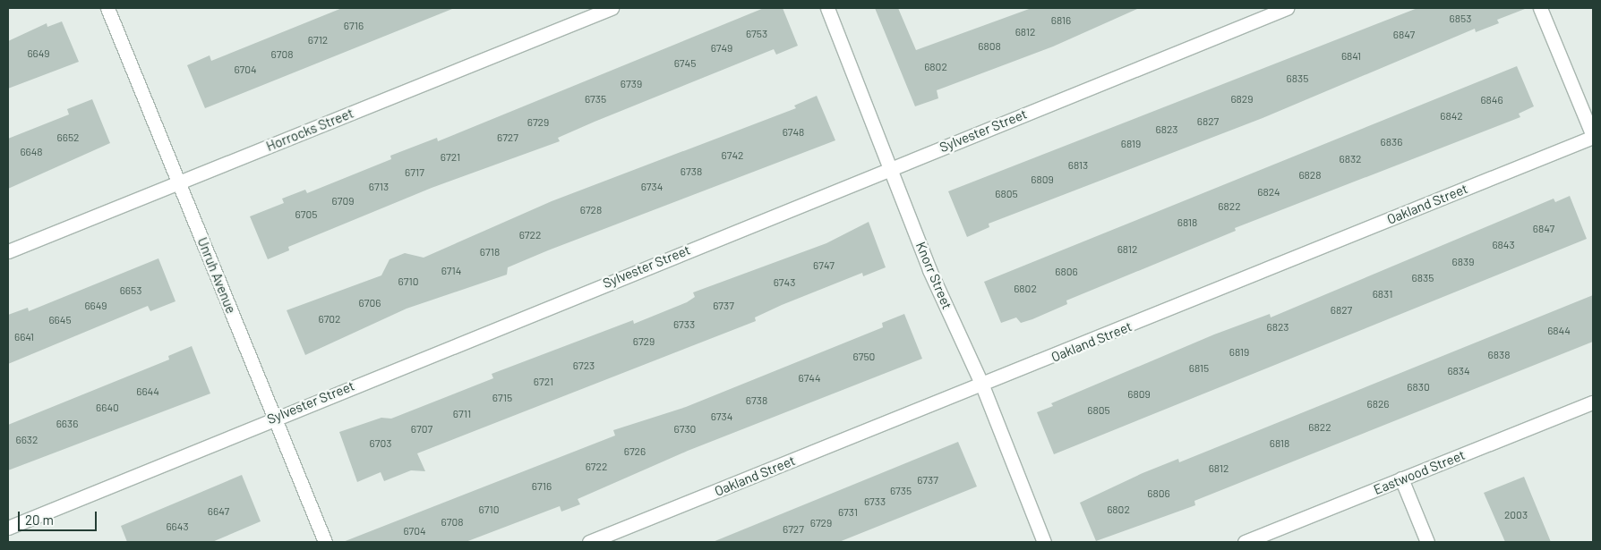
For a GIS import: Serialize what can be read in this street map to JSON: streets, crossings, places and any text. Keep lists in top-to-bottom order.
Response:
{
  "streets": {
    "street": [
      "Horrocks Street",
      "Sylvester Street",
      "Oakland Street",
      "Unruh Avenue",
      "Knorr Street",
      "Eastwood Street"
    ]
  },
  "crossings": [
    ["Horrocks Street", "Unruh Avenue"],
    ["Sylvester Street", "Unruh Avenue"],
    ["Sylvester Street", "Knorr Street"],
    ["Oakland Street", "Knorr Street"]
  ],
  "house_numbers": [
    "6853",
    "6816",
    "6716",
    "6812",
    "6753",
    "6847",
    "6712",
    "6808",
    "6749",
    "6649",
    "6708",
    "6841",
    "6745",
    "6802",
    "6704",
    "6835",
    "6739",
    "6735",
    "6829",
    "6846",
    "6842",
    "6827",
    "6729",
    "6823",
    "6748",
    "6652",
    "6727",
    "6836",
    "6819",
    "6648",
    "6742",
    "6721",
    "6832",
    "6813",
    "6738",
    "6717",
    "6828",
    "6809",
    "6713",
    "6734",
    "6824",
    "6805",
    "6709",
    "6822",
    "6728",
    "6705",
    "6818",
    "6847",
    "6722",
    "6843",
    "6812",
    "6718",
    "6839",
    "6747",
    "6714",
    "6806",
    "6835",
    "6710",
    "6743",
    "6802",
    "6653",
    "6831",
    "6706",
    "6649",
    "6737",
    "6827",
    "6702",
    "6645",
    "6733",
    "6823",
    "6844",
    "6641",
    "6729",
    "6819",
    "6838",
    "6750",
    "6723",
    "6815",
    "6834",
    "6744",
    "6721",
    "6830",
    "6644",
    "6809",
    "6715",
    "6738",
    "6826",
    "6640",
    "6805",
    "6711",
    "6734",
    "6636",
    "6822",
    "6707",
    "6730",
    "6632",
    "6703",
    "6818",
    "6726",
    "6722",
    "6812",
    "6737",
    "6716",
    "6735",
    "6806",
    "6733",
    "6710",
    "6802",
    "6647",
    "6731",
    "2003",
    "6708",
    "6729",
    "6643",
    "6727",
    "6704"
  ],
  "scale_bar": "20 m"
}
